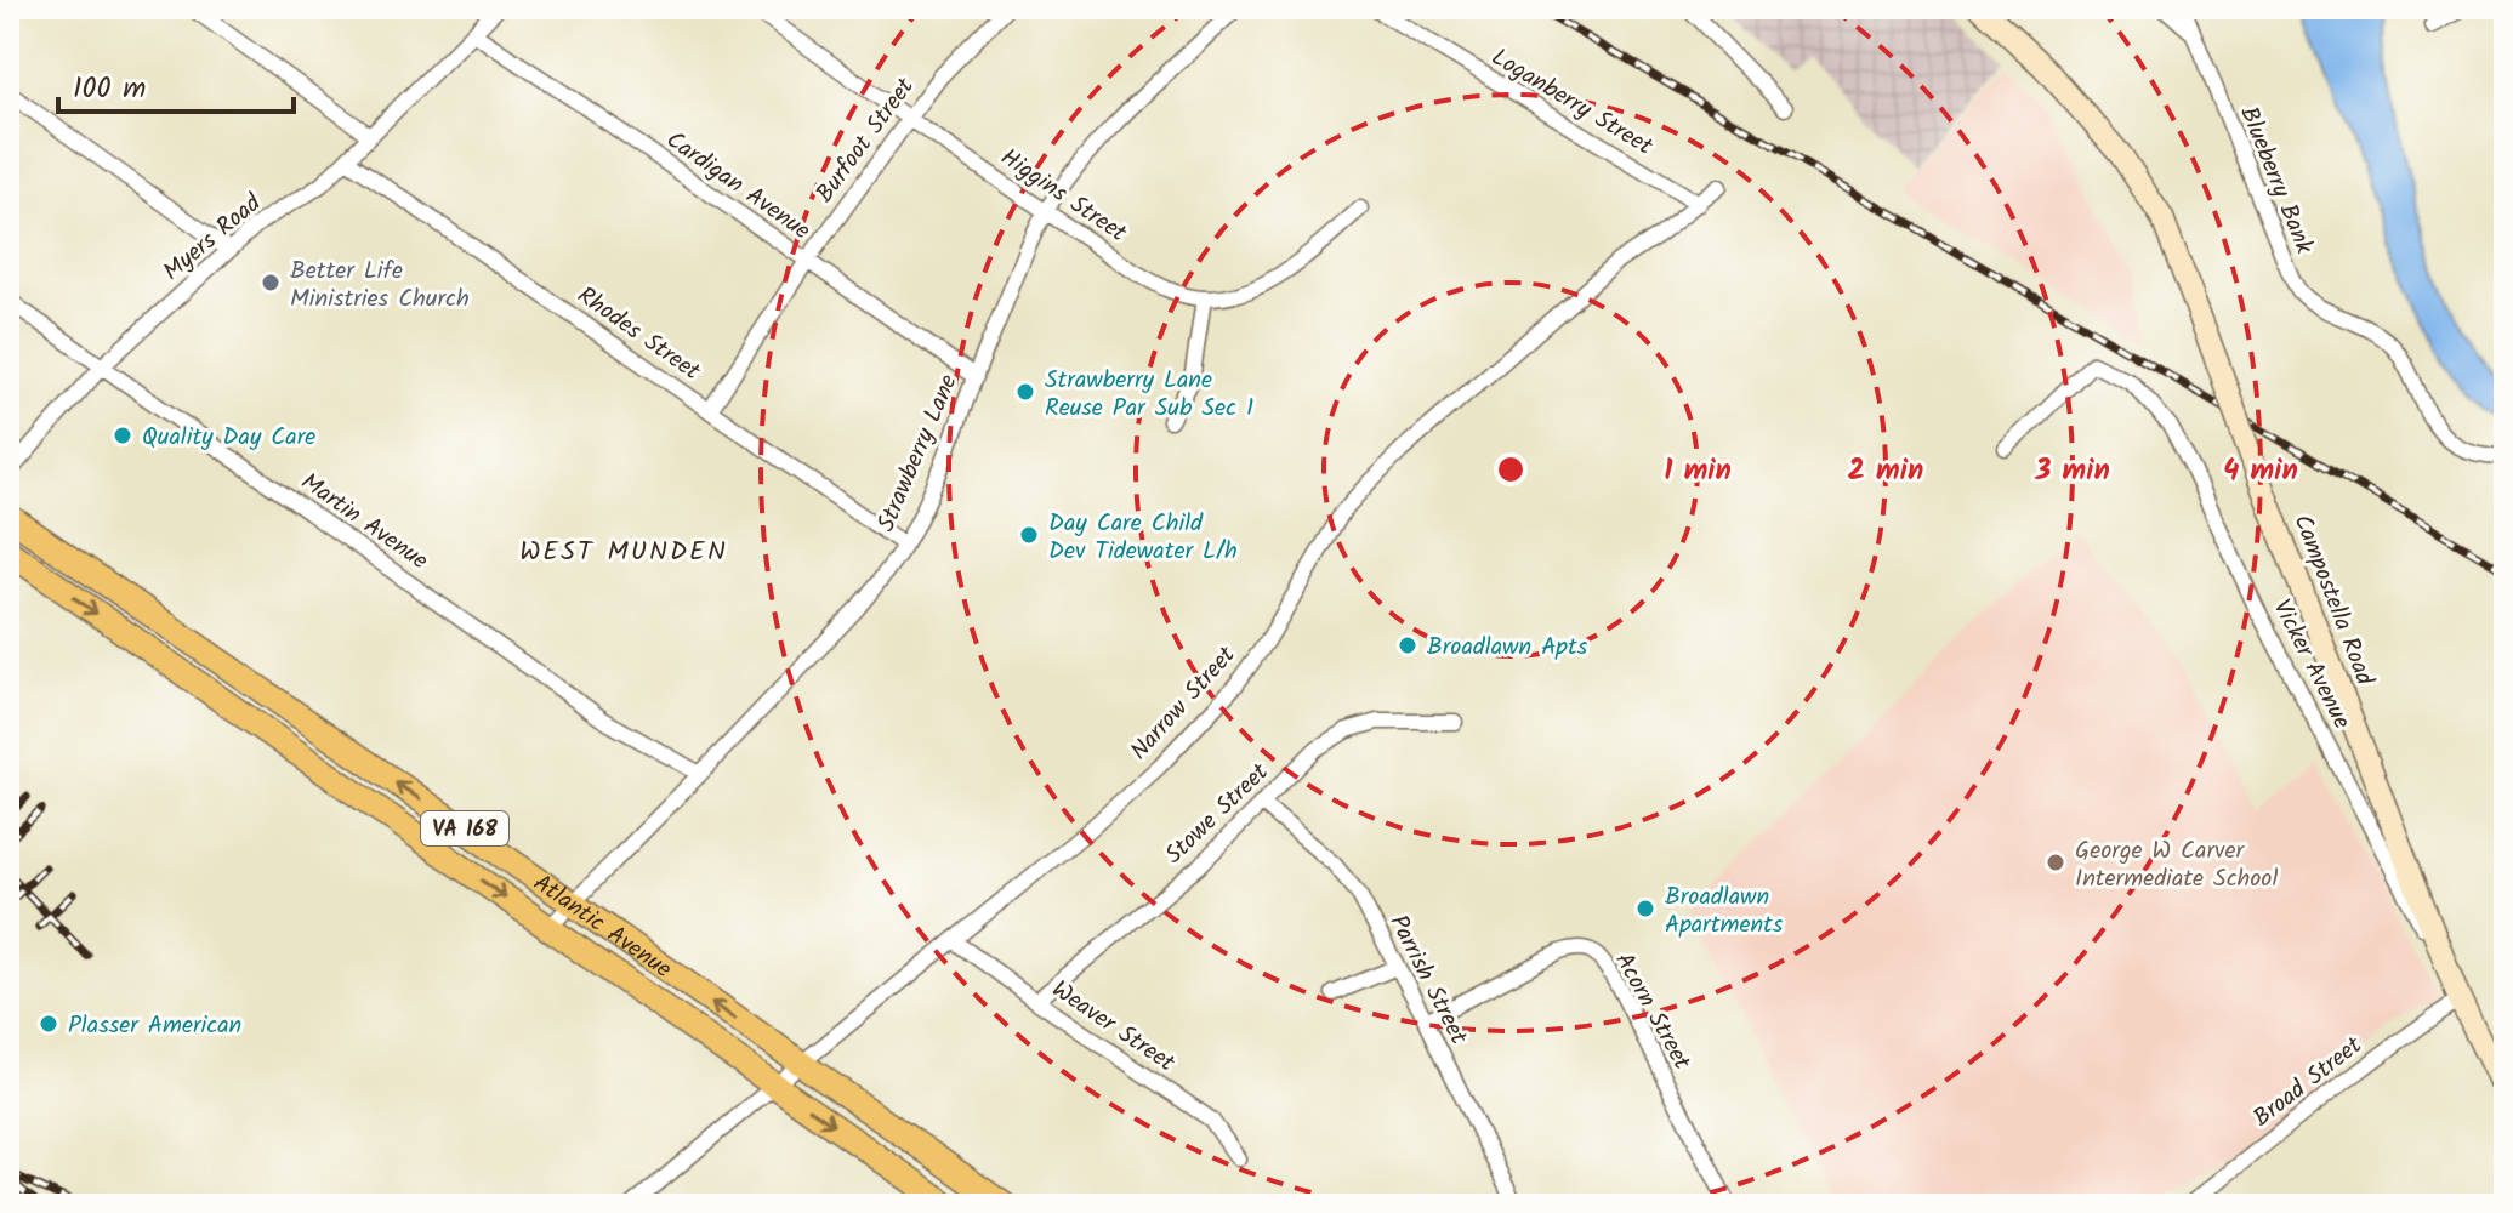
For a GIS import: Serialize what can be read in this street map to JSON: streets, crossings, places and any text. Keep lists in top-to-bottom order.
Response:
{
  "streets": {
    "main road": ["Campostella Road", "VA 168", "Atlantic Avenue"],
    "street": [
      "Loganberry Street",
      "Burfoot Street",
      "Blueberry Bank",
      "Cardigan Avenue",
      "Higgins Street",
      "Myers Road",
      "Rhodes Street",
      "Strawberry Lane",
      "Martin Avenue",
      "Vicker Avenue",
      "Narrow Street",
      "Stowe Street",
      "Parrish Street",
      "Acorn Street",
      "Weaver Street",
      "Broad Street"
    ]
  },
  "crossings": [
    ["Loganberry Street", "Narrow Street"],
    ["Burfoot Street", "Cardigan Avenue"],
    ["Burfoot Street", "Higgins Street"],
    ["Burfoot Street", "Rhodes Street"],
    ["Cardigan Avenue", "Myers Road"],
    ["Cardigan Avenue", "Strawberry Lane"],
    ["Higgins Street", "Strawberry Lane"],
    ["Myers Road", "Rhodes Street"],
    ["Myers Road", "Martin Avenue"],
    ["Rhodes Street", "Strawberry Lane"],
    ["Strawberry Lane", "Martin Avenue"],
    ["Strawberry Lane", "Atlantic Avenue"],
    ["Campostella Road", "Vicker Avenue"],
    ["Campostella Road", "Broad Street"],
    ["Vicker Avenue", "Broad Street"],
    ["Narrow Street", "Atlantic Avenue"],
    ["Narrow Street", "Weaver Street"],
    ["Stowe Street", "Parrish Street"],
    ["Stowe Street", "Weaver Street"],
    ["Parrish Street", "Acorn Street"]
  ],
  "districts": ["WEST MUNDEN"],
  "places": [
    "Better Life Ministries Church",
    "Strawberry Lane Reuse Par Sub Sec 1",
    "Quality Day Care",
    "Day Care Child Dev Tidewater L/h",
    "Broadlawn Apts",
    "George W Carver Intermediate School",
    "Broadlawn Apartments",
    "Plasser American"
  ],
  "scale_bar": "100 m",
  "rings": [
    "1 min",
    "2 min",
    "3 min",
    "4 min"
  ]
}
